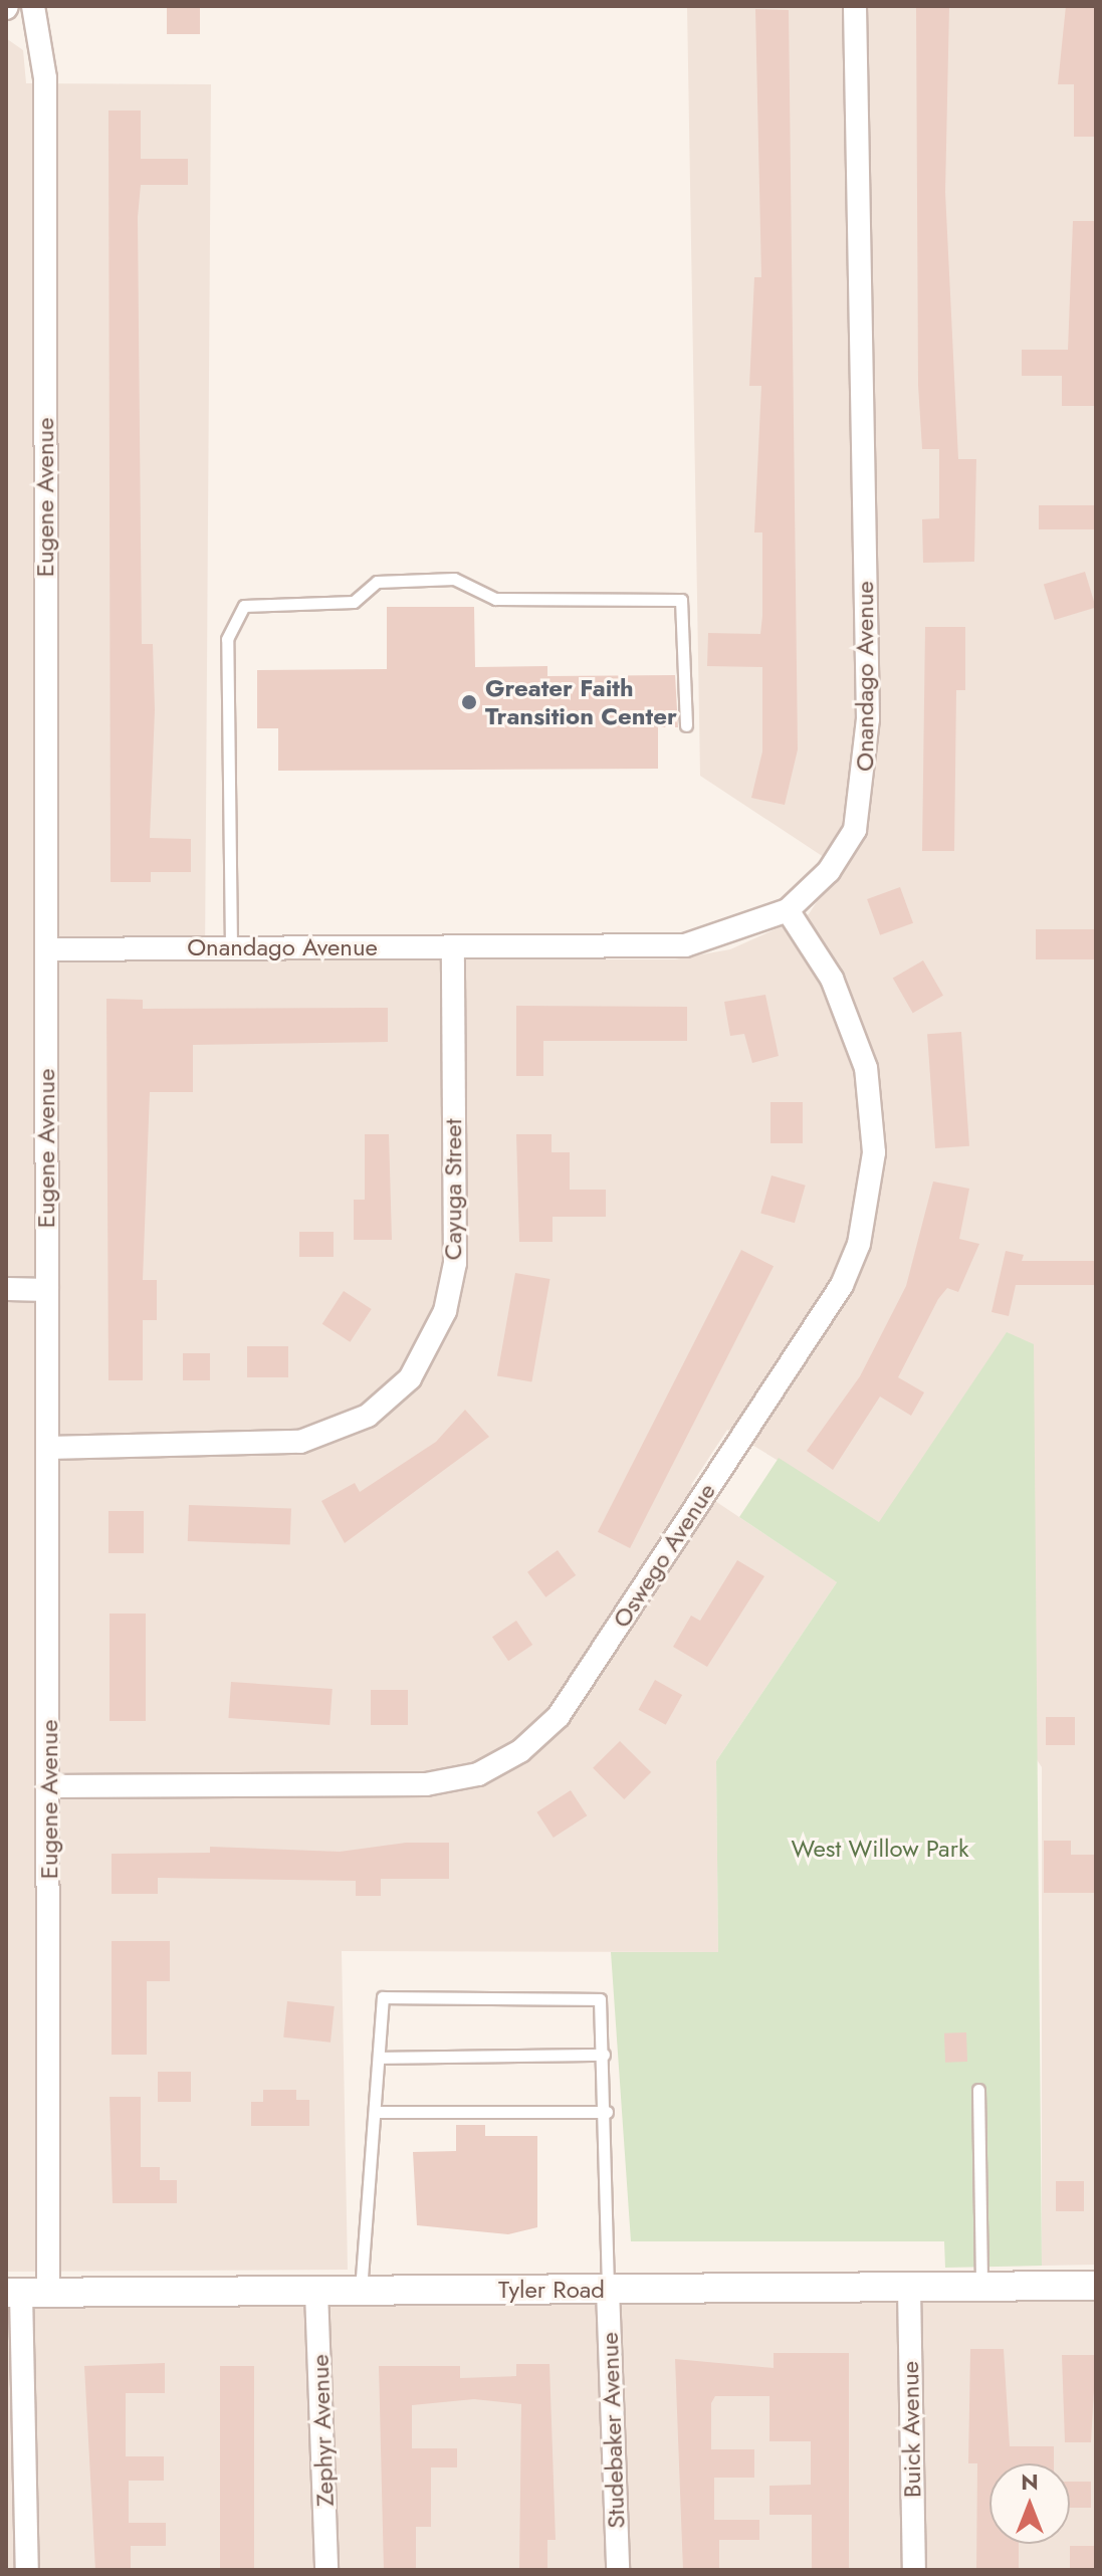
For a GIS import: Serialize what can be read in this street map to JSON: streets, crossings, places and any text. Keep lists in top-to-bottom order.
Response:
{
  "streets": {
    "street": [
      "Eugene Avenue",
      "Onandago Avenue",
      "Cayuga Street",
      "Oswego Avenue",
      "Tyler Road",
      "Buick Avenue",
      "Zephyr Avenue",
      "Studebaker Avenue"
    ]
  },
  "crossings": [
    ["Eugene Avenue", "Onandago Avenue"],
    ["Eugene Avenue", "Cayuga Street"],
    ["Eugene Avenue", "Oswego Avenue"],
    ["Eugene Avenue", "Tyler Road"],
    ["Onandago Avenue", "Cayuga Street"],
    ["Onandago Avenue", "Oswego Avenue"],
    ["Tyler Road", "Buick Avenue"],
    ["Tyler Road", "Zephyr Avenue"],
    ["Tyler Road", "Studebaker Avenue"]
  ],
  "parks": ["West Willow Park"],
  "places": ["Greater Faith Transition Center"],
  "north": "top"
}
